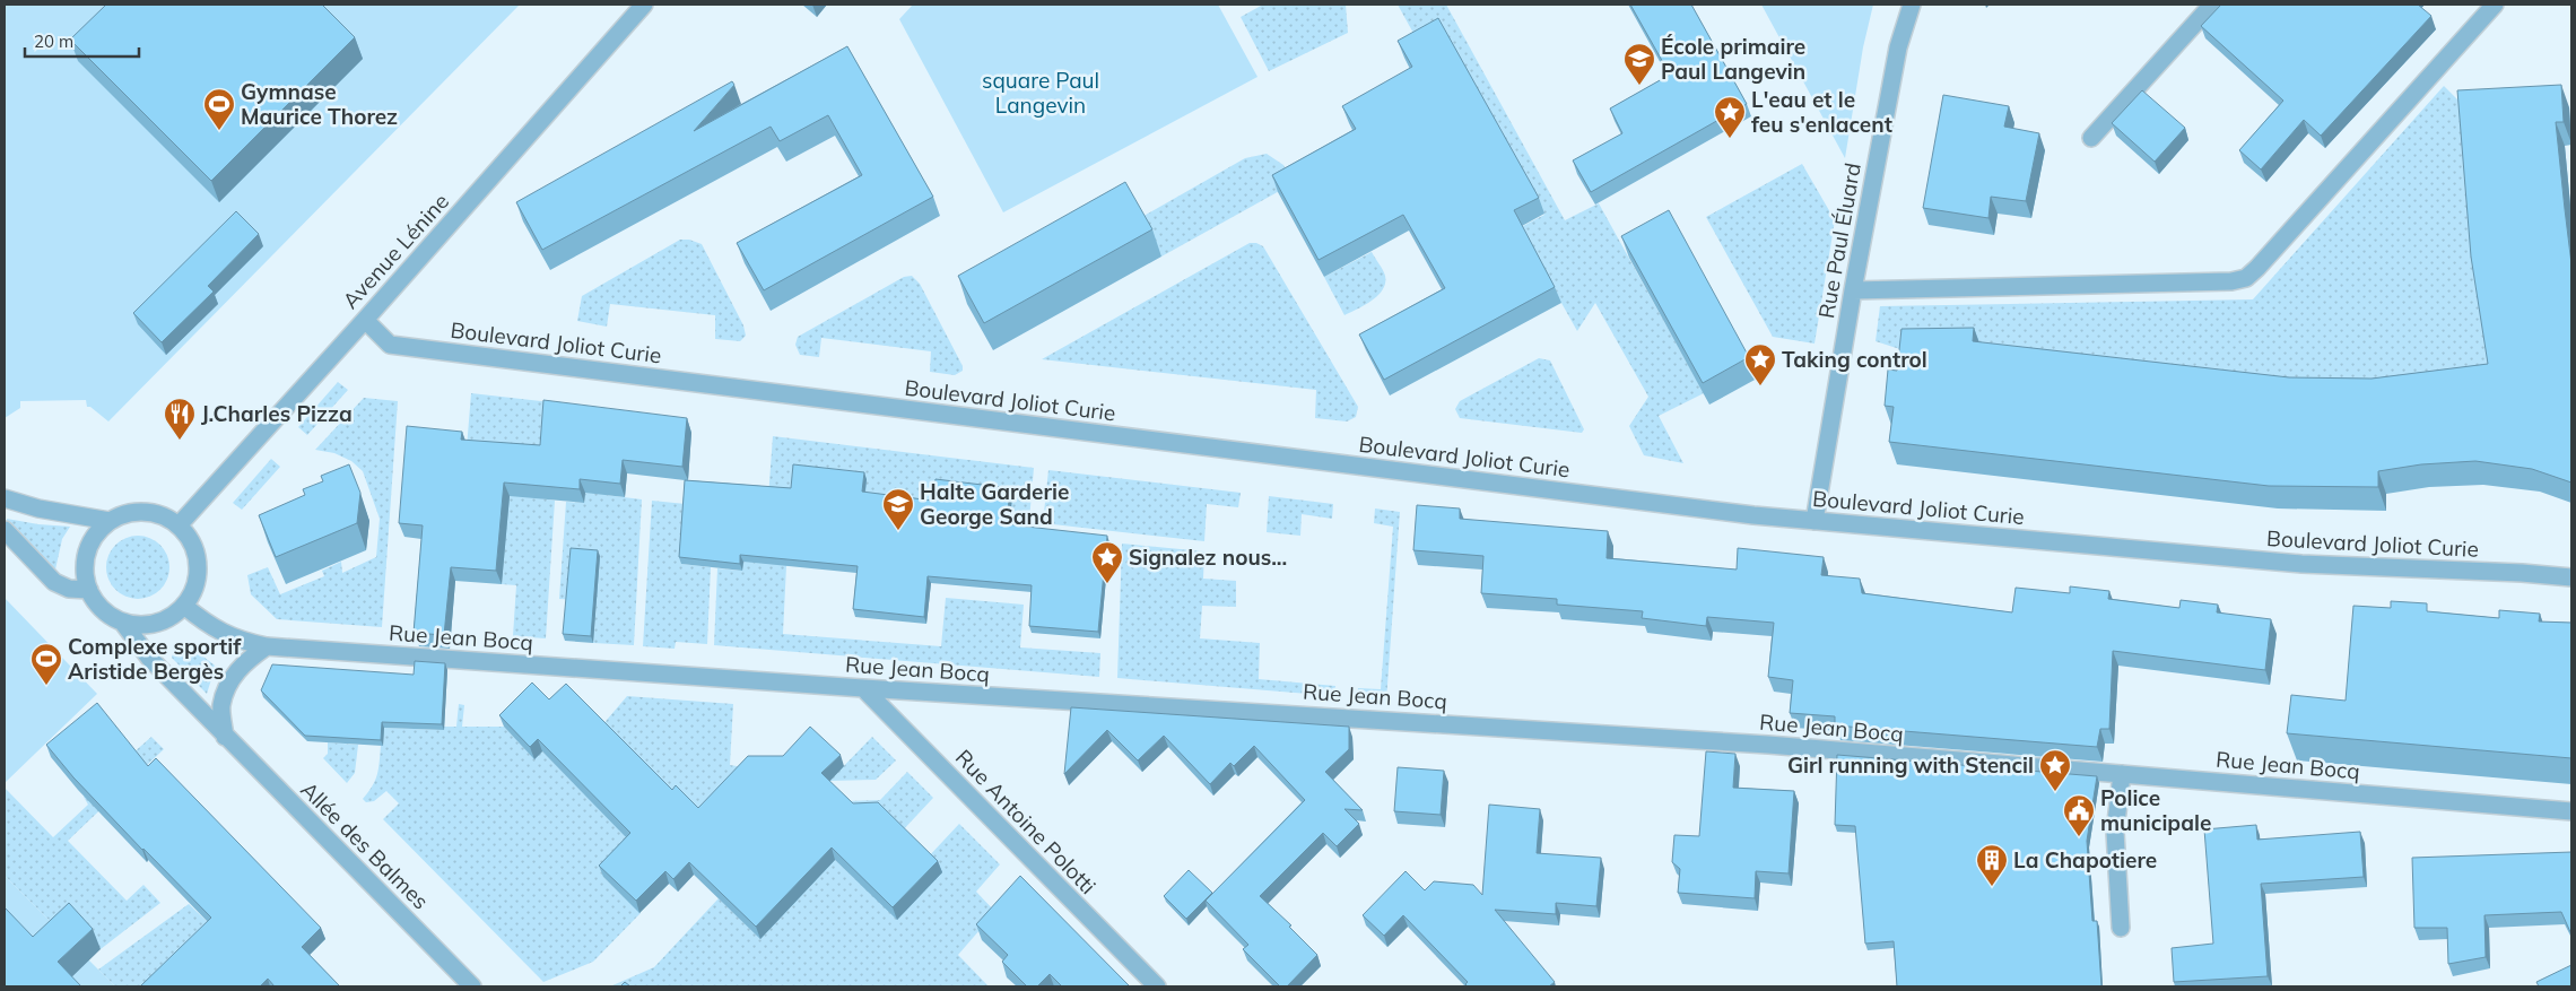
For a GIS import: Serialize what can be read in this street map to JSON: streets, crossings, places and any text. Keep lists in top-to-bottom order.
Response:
{
  "streets": {
    "street": [
      "Rue Paul Éluard",
      "Avenue Lénine",
      "Boulevard Joliot Curie",
      "Rue Jean Bocq",
      "Rue Antoine Polotti",
      "Allée des Balmes"
    ]
  },
  "crossings": [
    ["Rue Paul Éluard", "Boulevard Joliot Curie"],
    ["Avenue Lénine", "Boulevard Joliot Curie"],
    ["Avenue Lénine", "Rue Jean Bocq"],
    ["Avenue Lénine", "Allée des Balmes"],
    ["Rue Jean Bocq", "Rue Antoine Polotti"],
    ["Rue Jean Bocq", "Allée des Balmes"]
  ],
  "parks": ["square Paul Langevin"],
  "places": {
    "school or university": ["École primaire Paul Langevin", "Halte Garderie George Sand"],
    "sports": ["Gymnase Maurice Thorez", "Complexe sportif Aristide Bergès"],
    "place": [
      "L'eau et le feu s'enlacent",
      "Taking control",
      "Signalez nous...",
      "Girl running with Stencil"
    ],
    "restaurant": ["J.Charles Pizza"],
    "public building": ["Police municipale"],
    "building": ["La Chapotiere"]
  },
  "scale_bar": "20 m"
}
